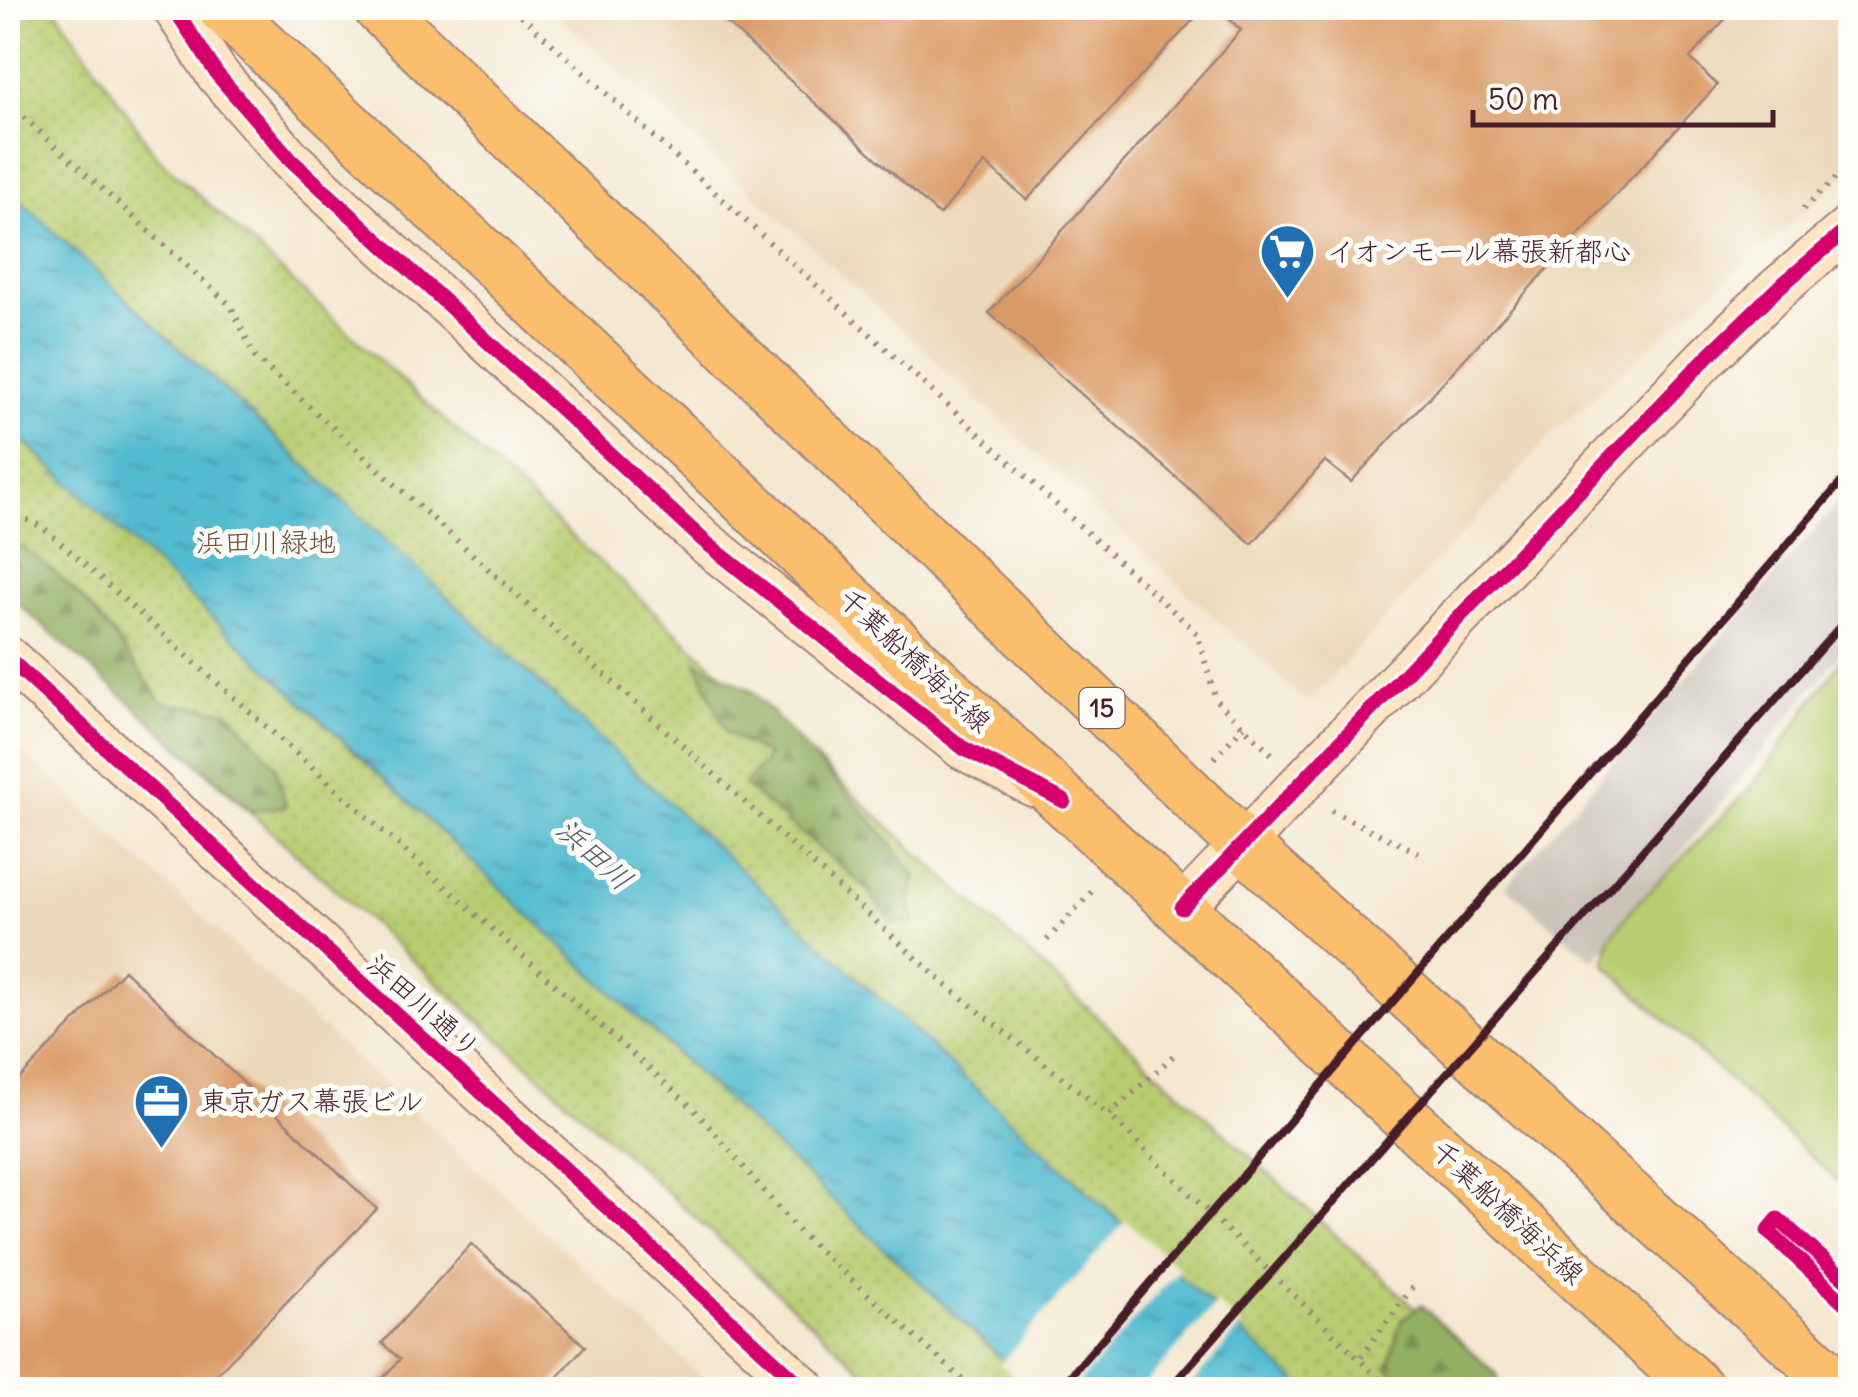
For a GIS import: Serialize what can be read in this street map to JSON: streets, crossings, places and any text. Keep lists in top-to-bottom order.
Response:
{
  "streets": {
    "main road": ["千葉船橋海浜線", "15"],
    "street": ["浜田川通り"]
  },
  "water": ["浜田川"],
  "parks": ["浜田川緑地"],
  "places": {
    "supermarket": ["イオンモール幕張新都心"],
    "office": ["東京ガス幕張ビル"]
  },
  "scale_bar": "50 m"
}
